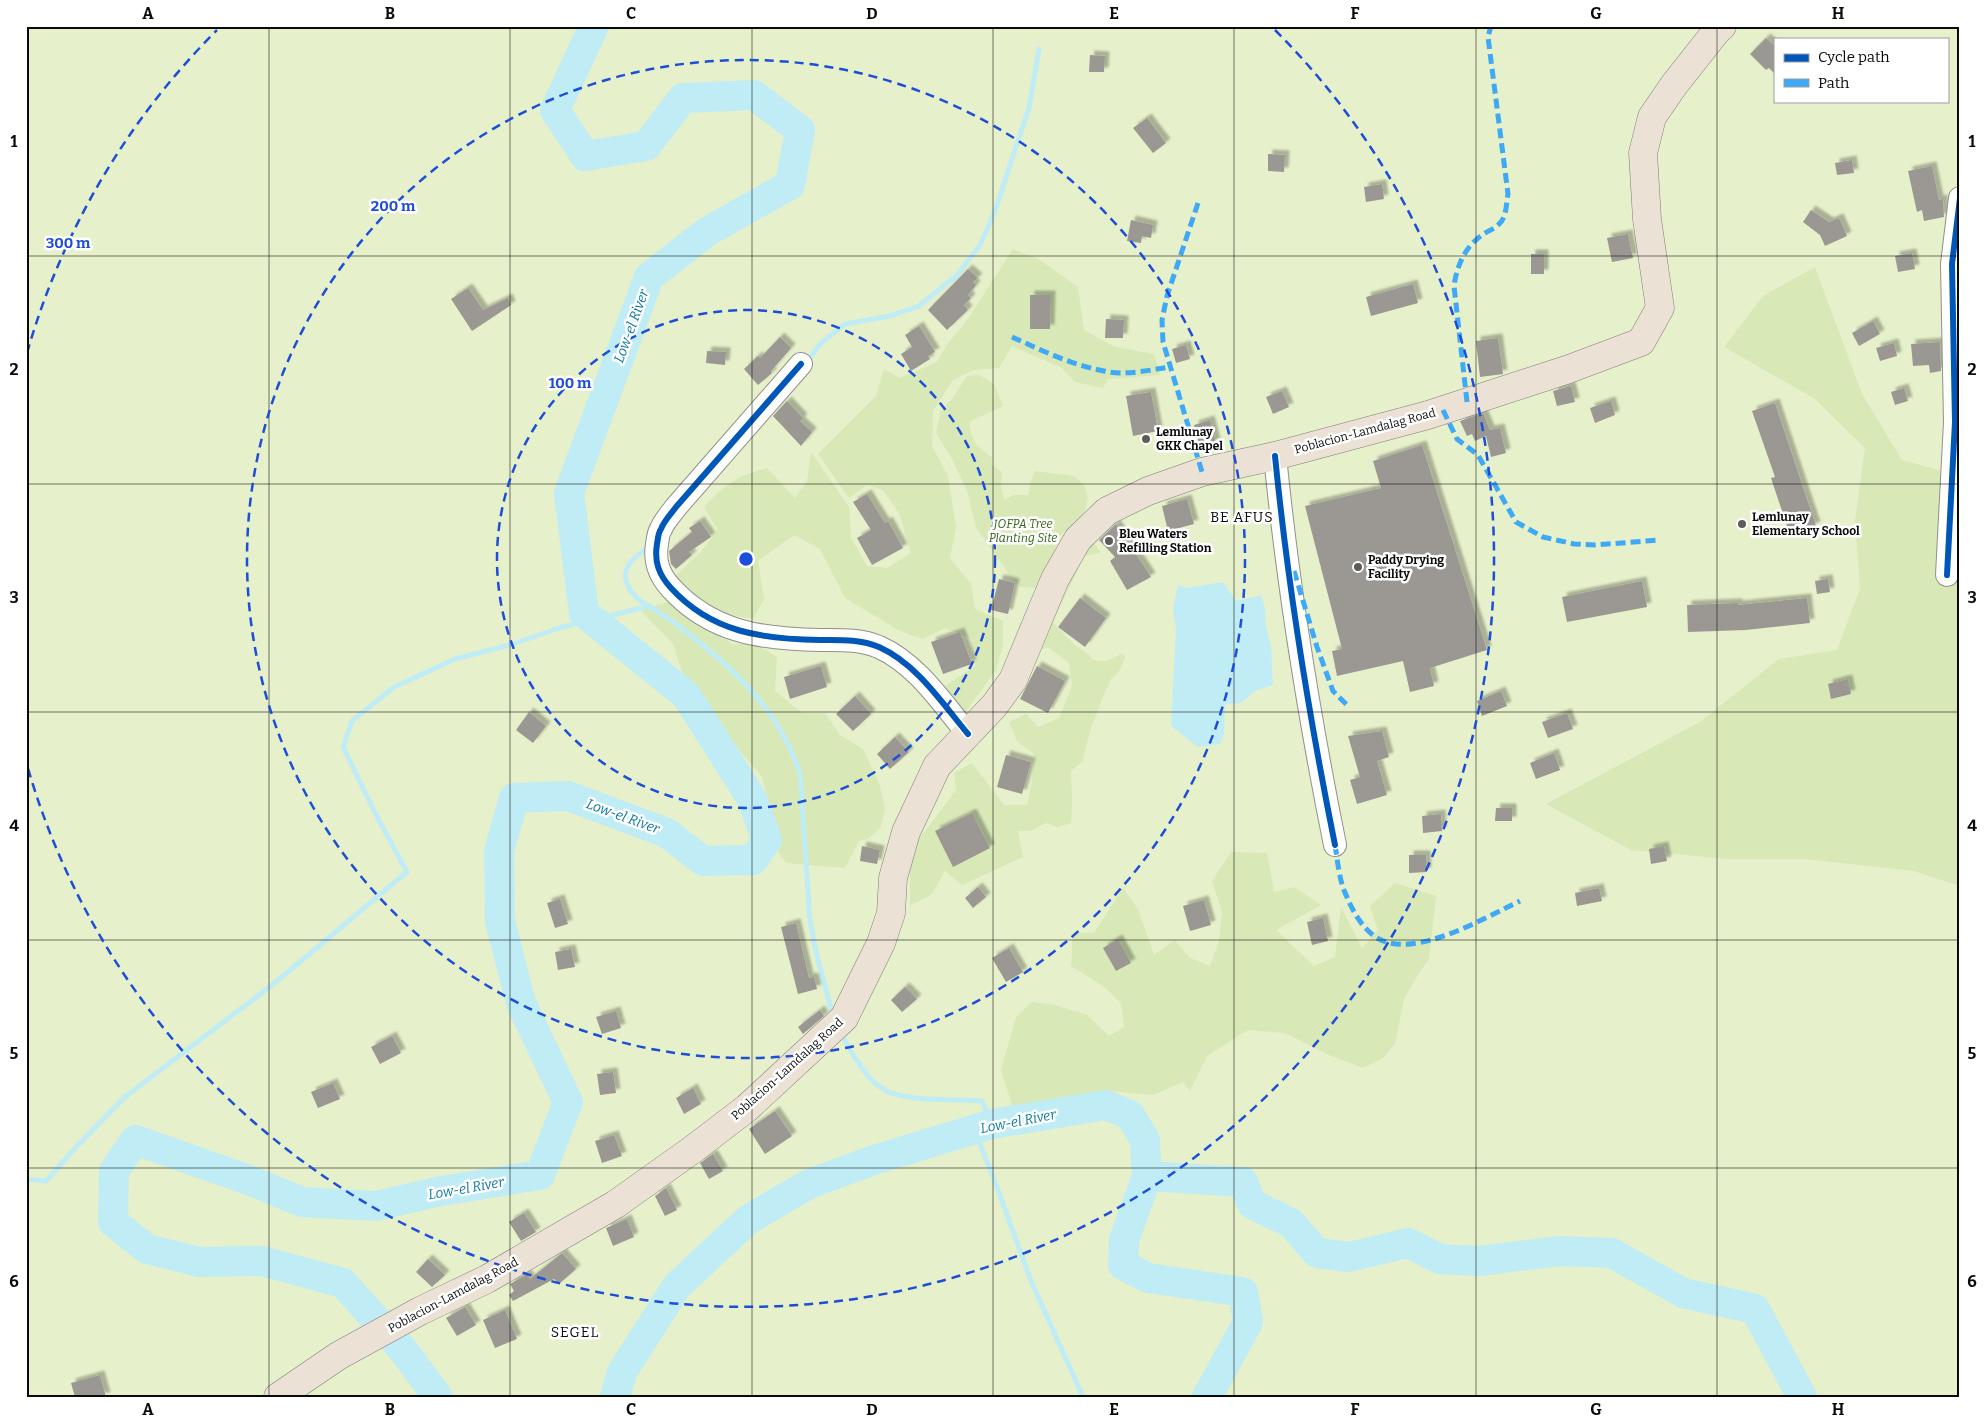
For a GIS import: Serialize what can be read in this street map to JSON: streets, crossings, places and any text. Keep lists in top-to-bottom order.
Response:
{
  "streets": {
    "main road": ["Poblacion-Lamdalag Road"]
  },
  "districts": ["BE AFUS", "SEGEL"],
  "water": ["Low-el River"],
  "parks": ["JOFPA Tree Planting Site"],
  "places": [
    "Lemlunay GKK Chapel",
    "Lemlunay Elementary School",
    "Bleu Waters Refilling Station",
    "Paddy Drying Facility"
  ],
  "legend": ["Cycle path", "Path"],
  "grid": {
    "columns": [
      "A",
      "B",
      "C",
      "D",
      "E",
      "F",
      "G",
      "H"
    ],
    "rows": [
      "1",
      "2",
      "3",
      "4",
      "5",
      "6"
    ]
  },
  "rings": ["200 m", "300 m", "100 m"]
}
